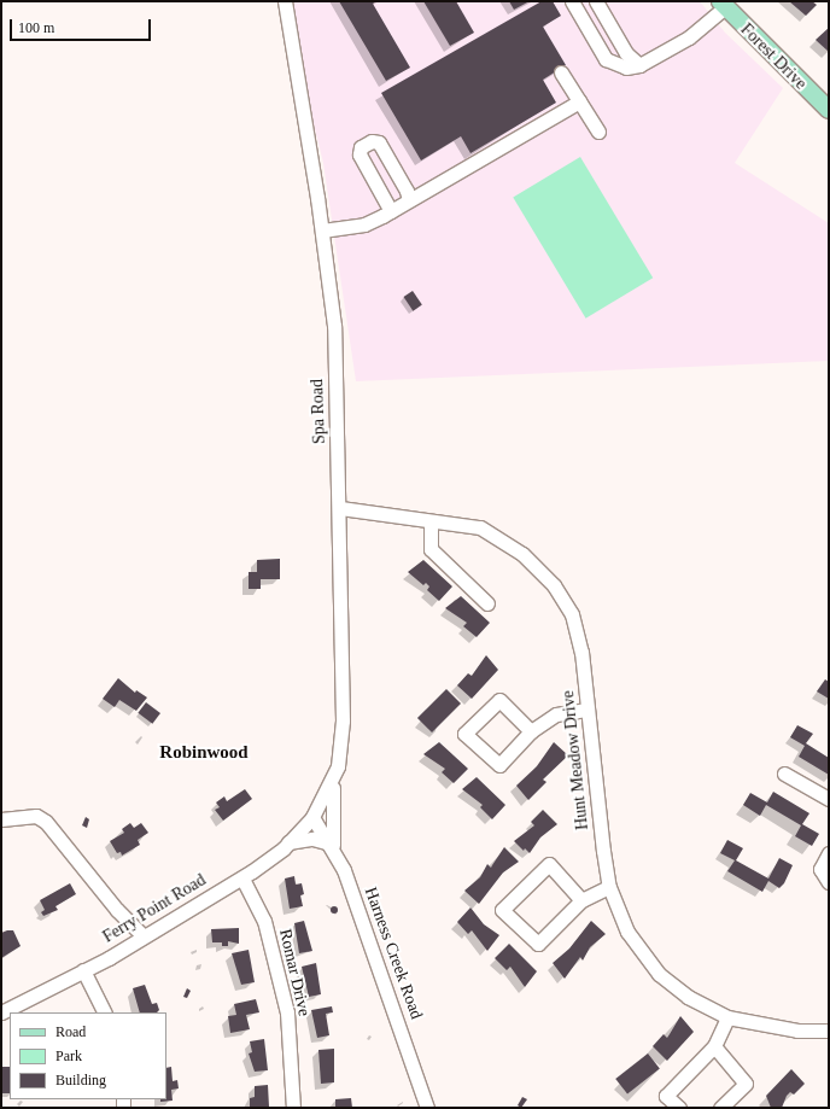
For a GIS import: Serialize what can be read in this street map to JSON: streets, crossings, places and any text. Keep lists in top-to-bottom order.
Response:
{
  "streets": {
    "main road": ["Forest Drive"],
    "street": [
      "Spa Road",
      "Hunt Meadow Drive",
      "Ferry Point Road",
      "Harness Creek Road",
      "Romar Drive"
    ]
  },
  "crossings": [
    ["Spa Road", "Hunt Meadow Drive"],
    ["Spa Road", "Ferry Point Road"],
    ["Spa Road", "Harness Creek Road"],
    ["Ferry Point Road", "Harness Creek Road"],
    ["Ferry Point Road", "Romar Drive"]
  ],
  "districts": ["Robinwood"],
  "legend": ["Road", "Park", "Building"],
  "scale_bar": "100 m"
}
